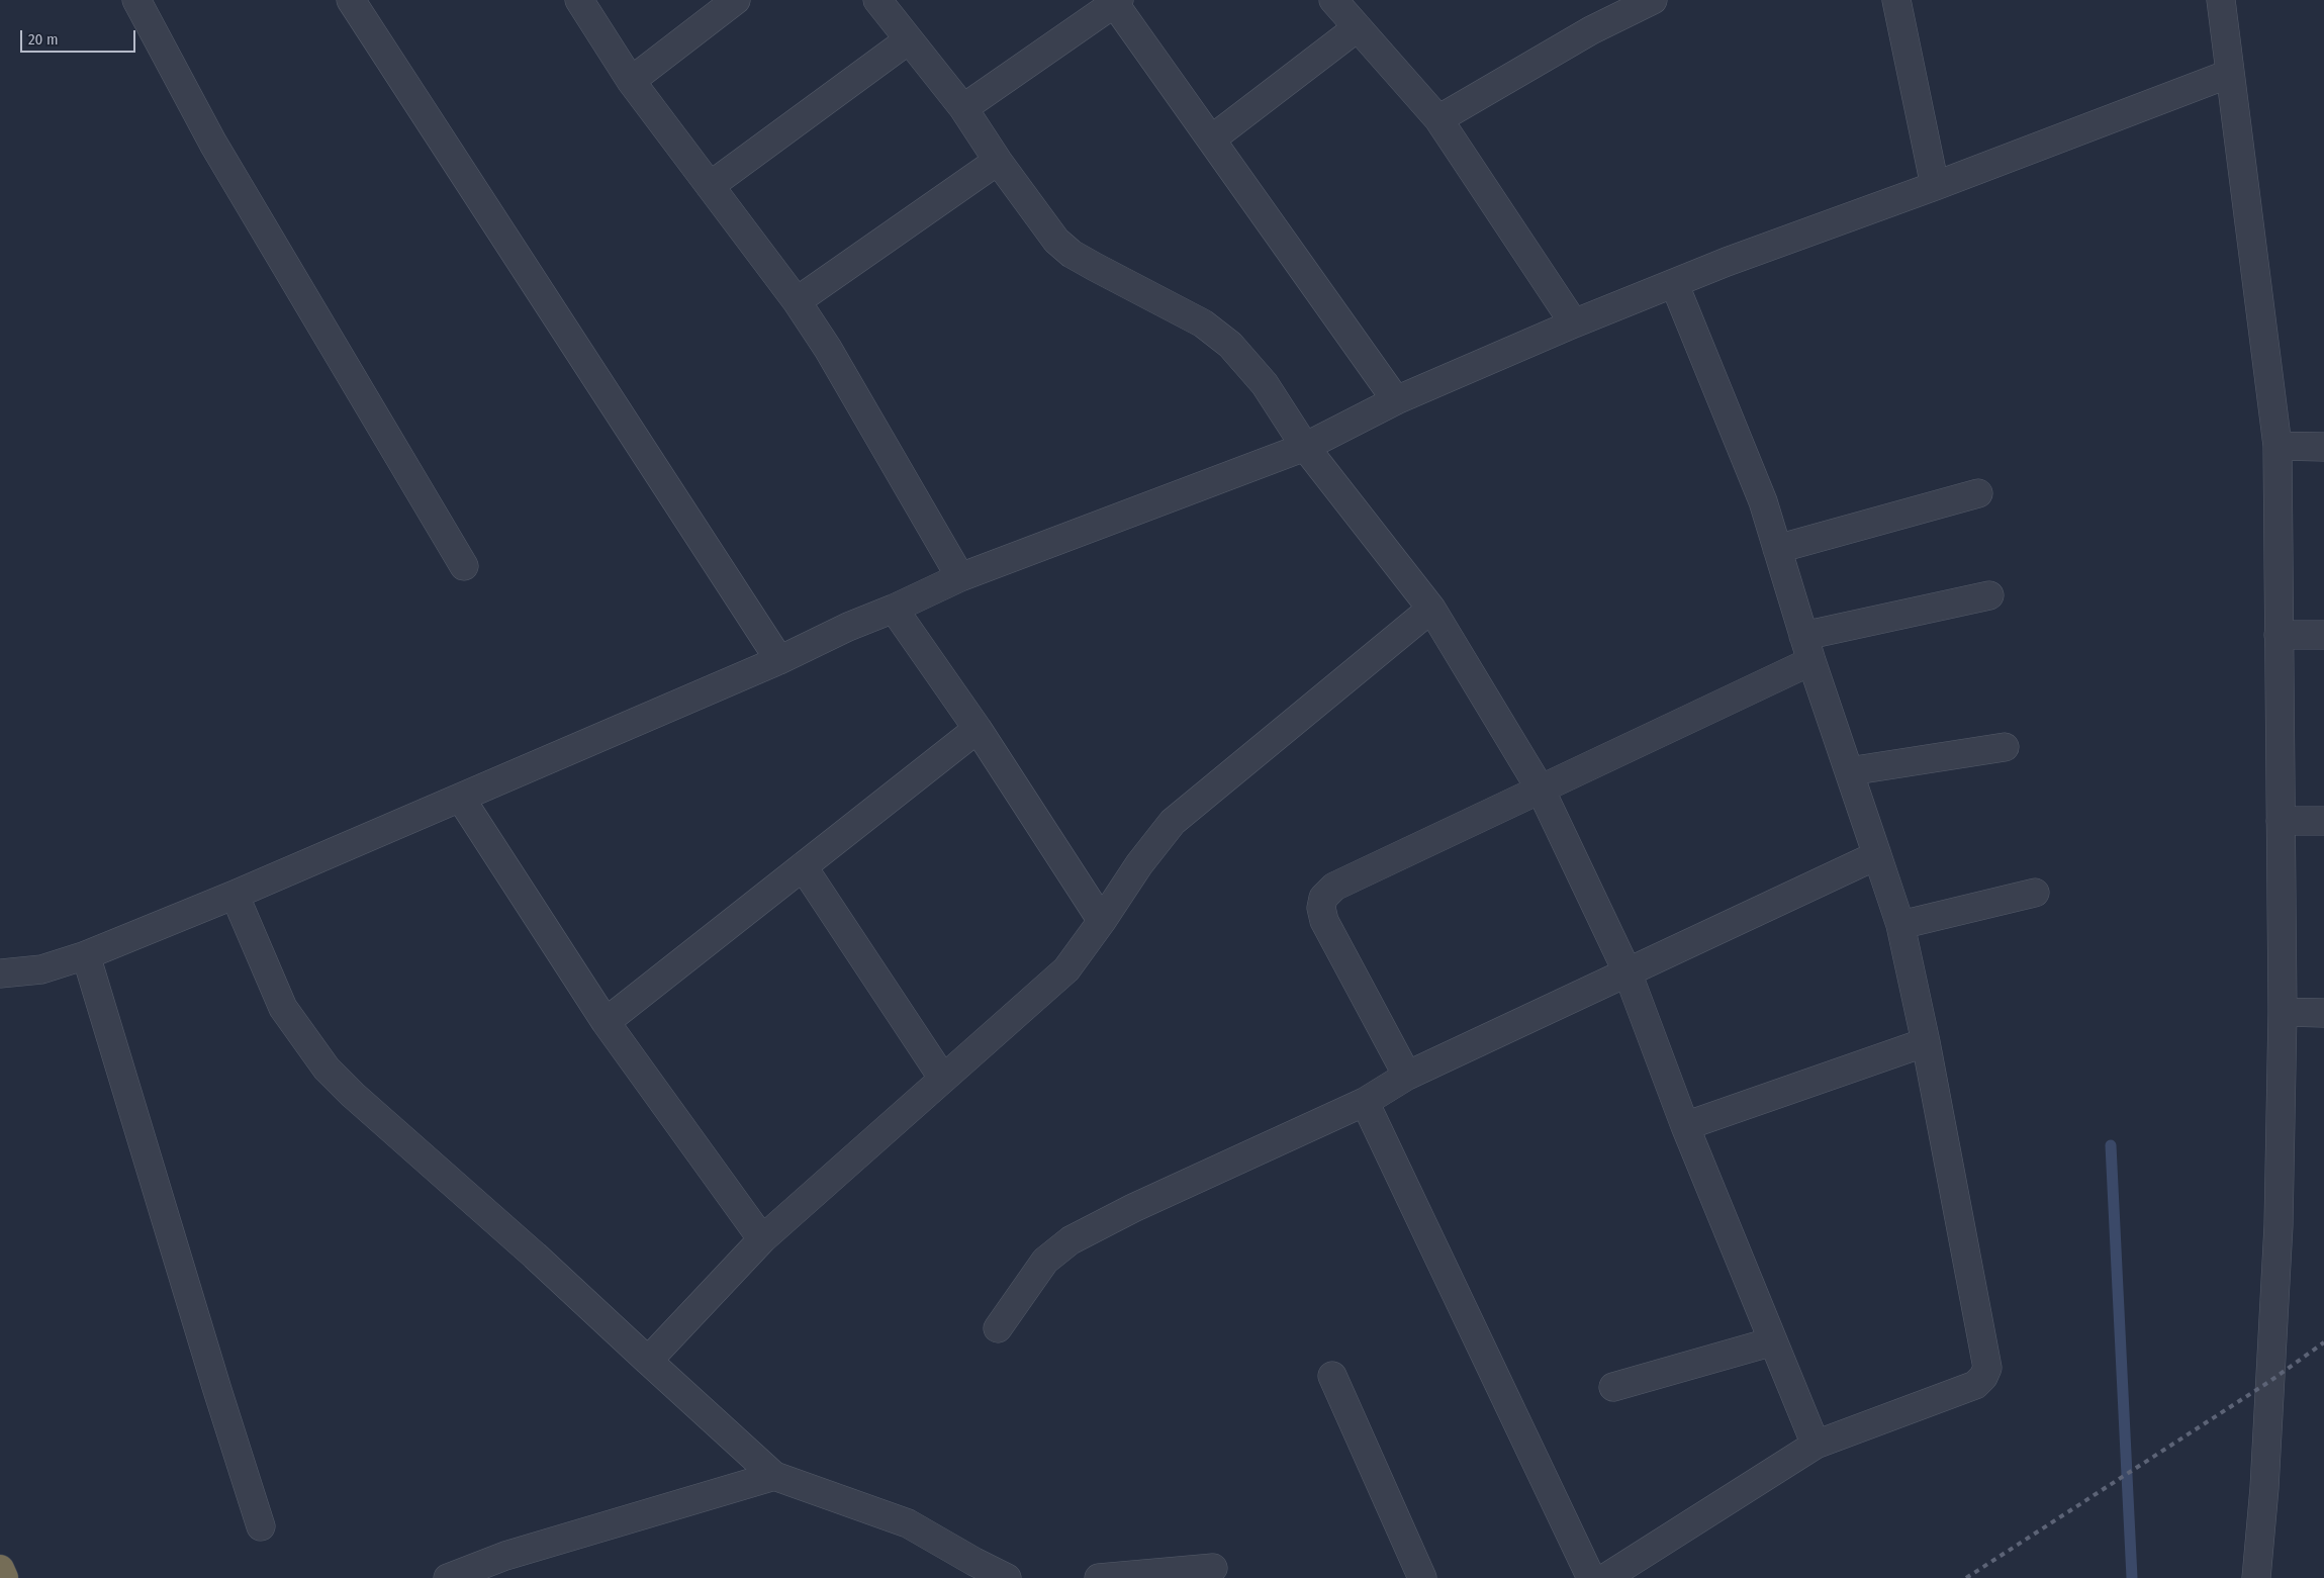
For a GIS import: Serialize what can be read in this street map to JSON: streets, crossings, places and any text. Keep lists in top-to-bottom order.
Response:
{
  "scale_bar": "20 m"
}
